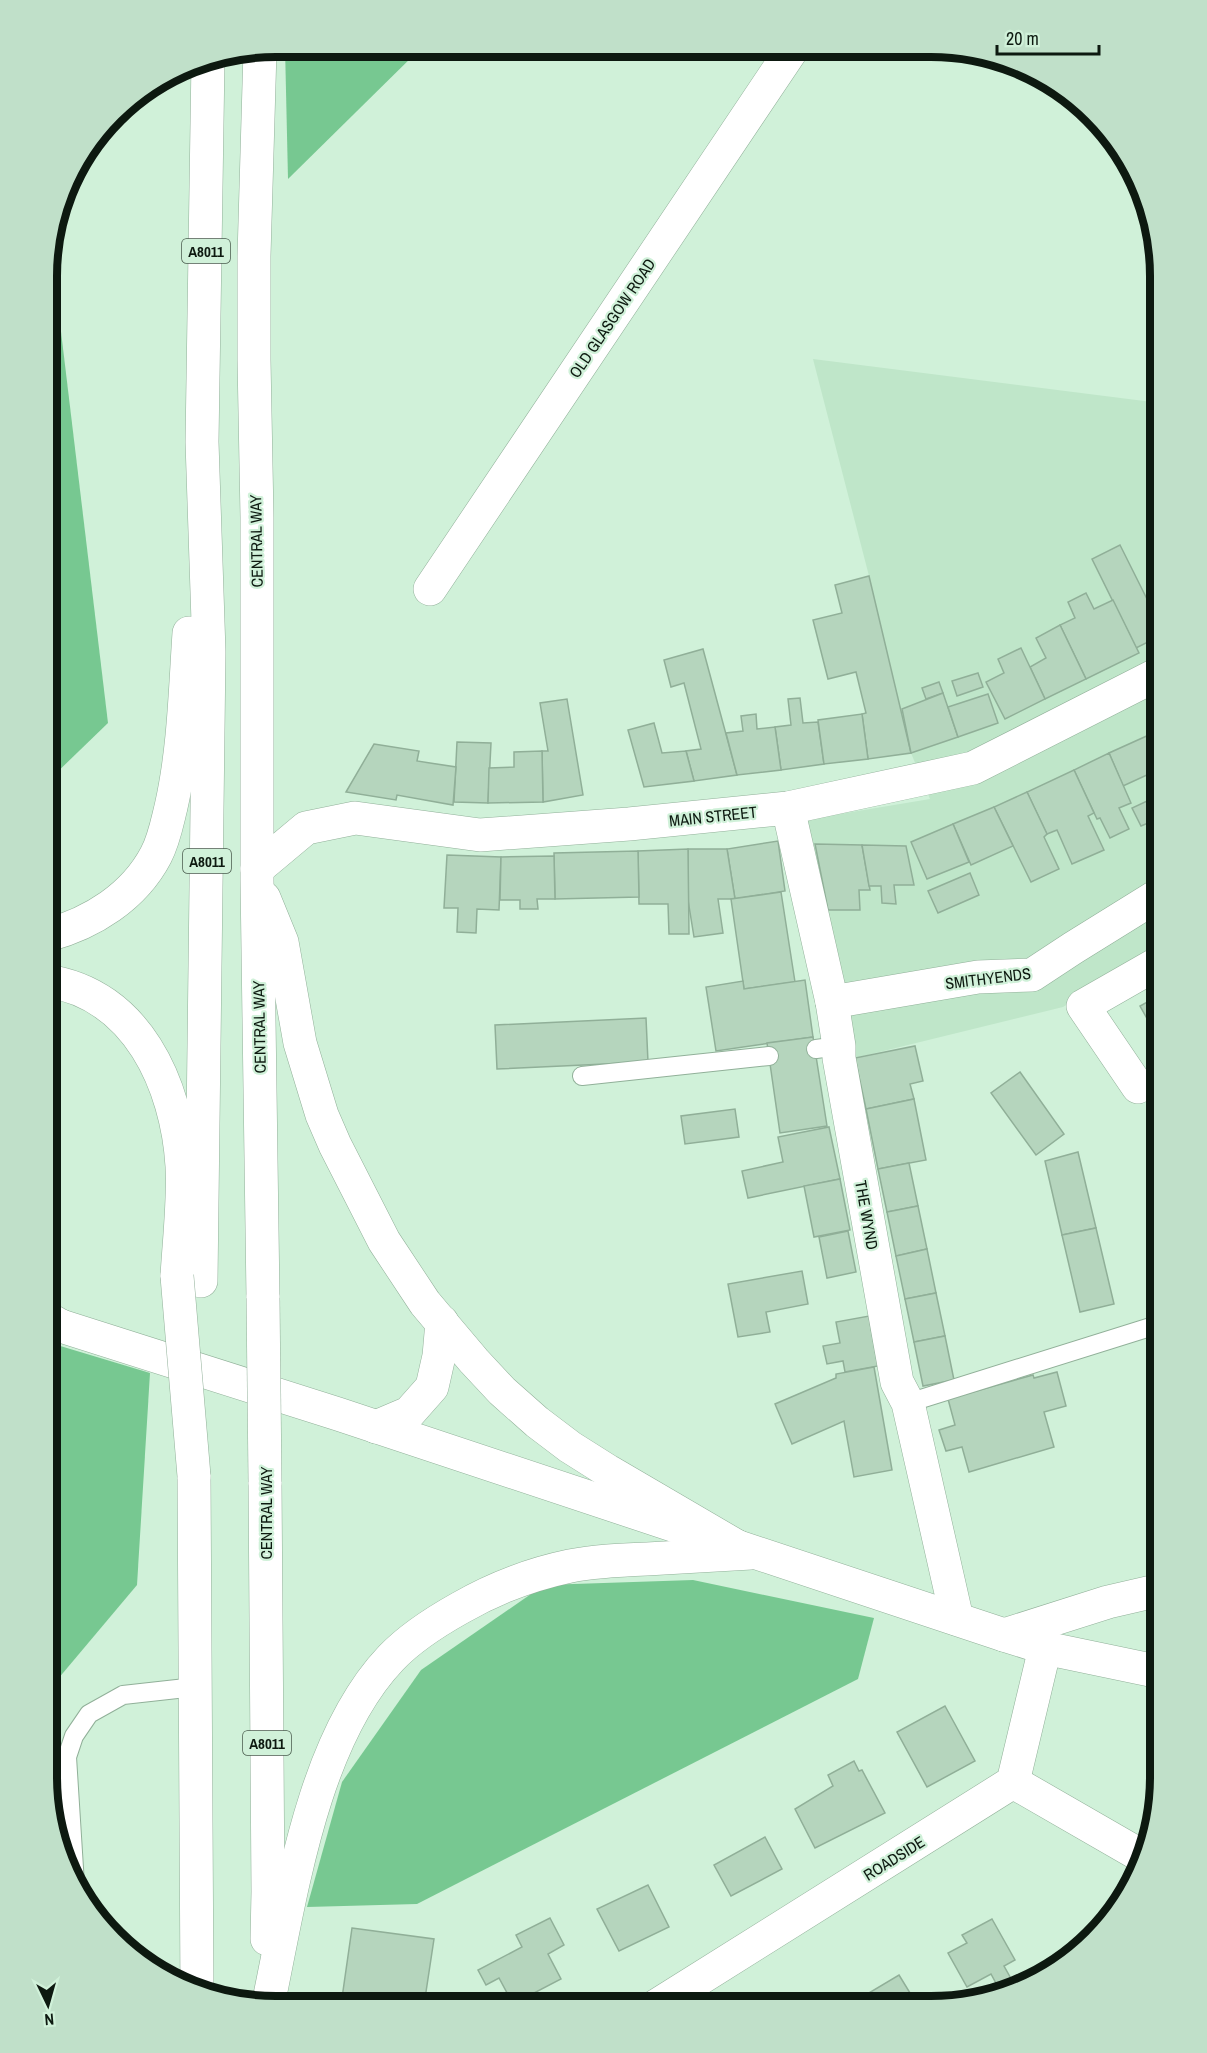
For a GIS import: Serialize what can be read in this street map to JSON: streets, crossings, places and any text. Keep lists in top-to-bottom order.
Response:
{
  "streets": {
    "main road": [
      "A8011",
      "OLD GLASGOW ROAD",
      "CENTRAL WAY",
      "MAIN STREET",
      "SMITHYENDS",
      "THE WYND",
      "ROADSIDE"
    ]
  },
  "crossings": [
    ["CENTRAL WAY", "MAIN STREET"],
    ["MAIN STREET", "THE WYND"],
    ["SMITHYENDS", "THE WYND"]
  ],
  "scale_bar": "20 m",
  "north": "bottom"
}
